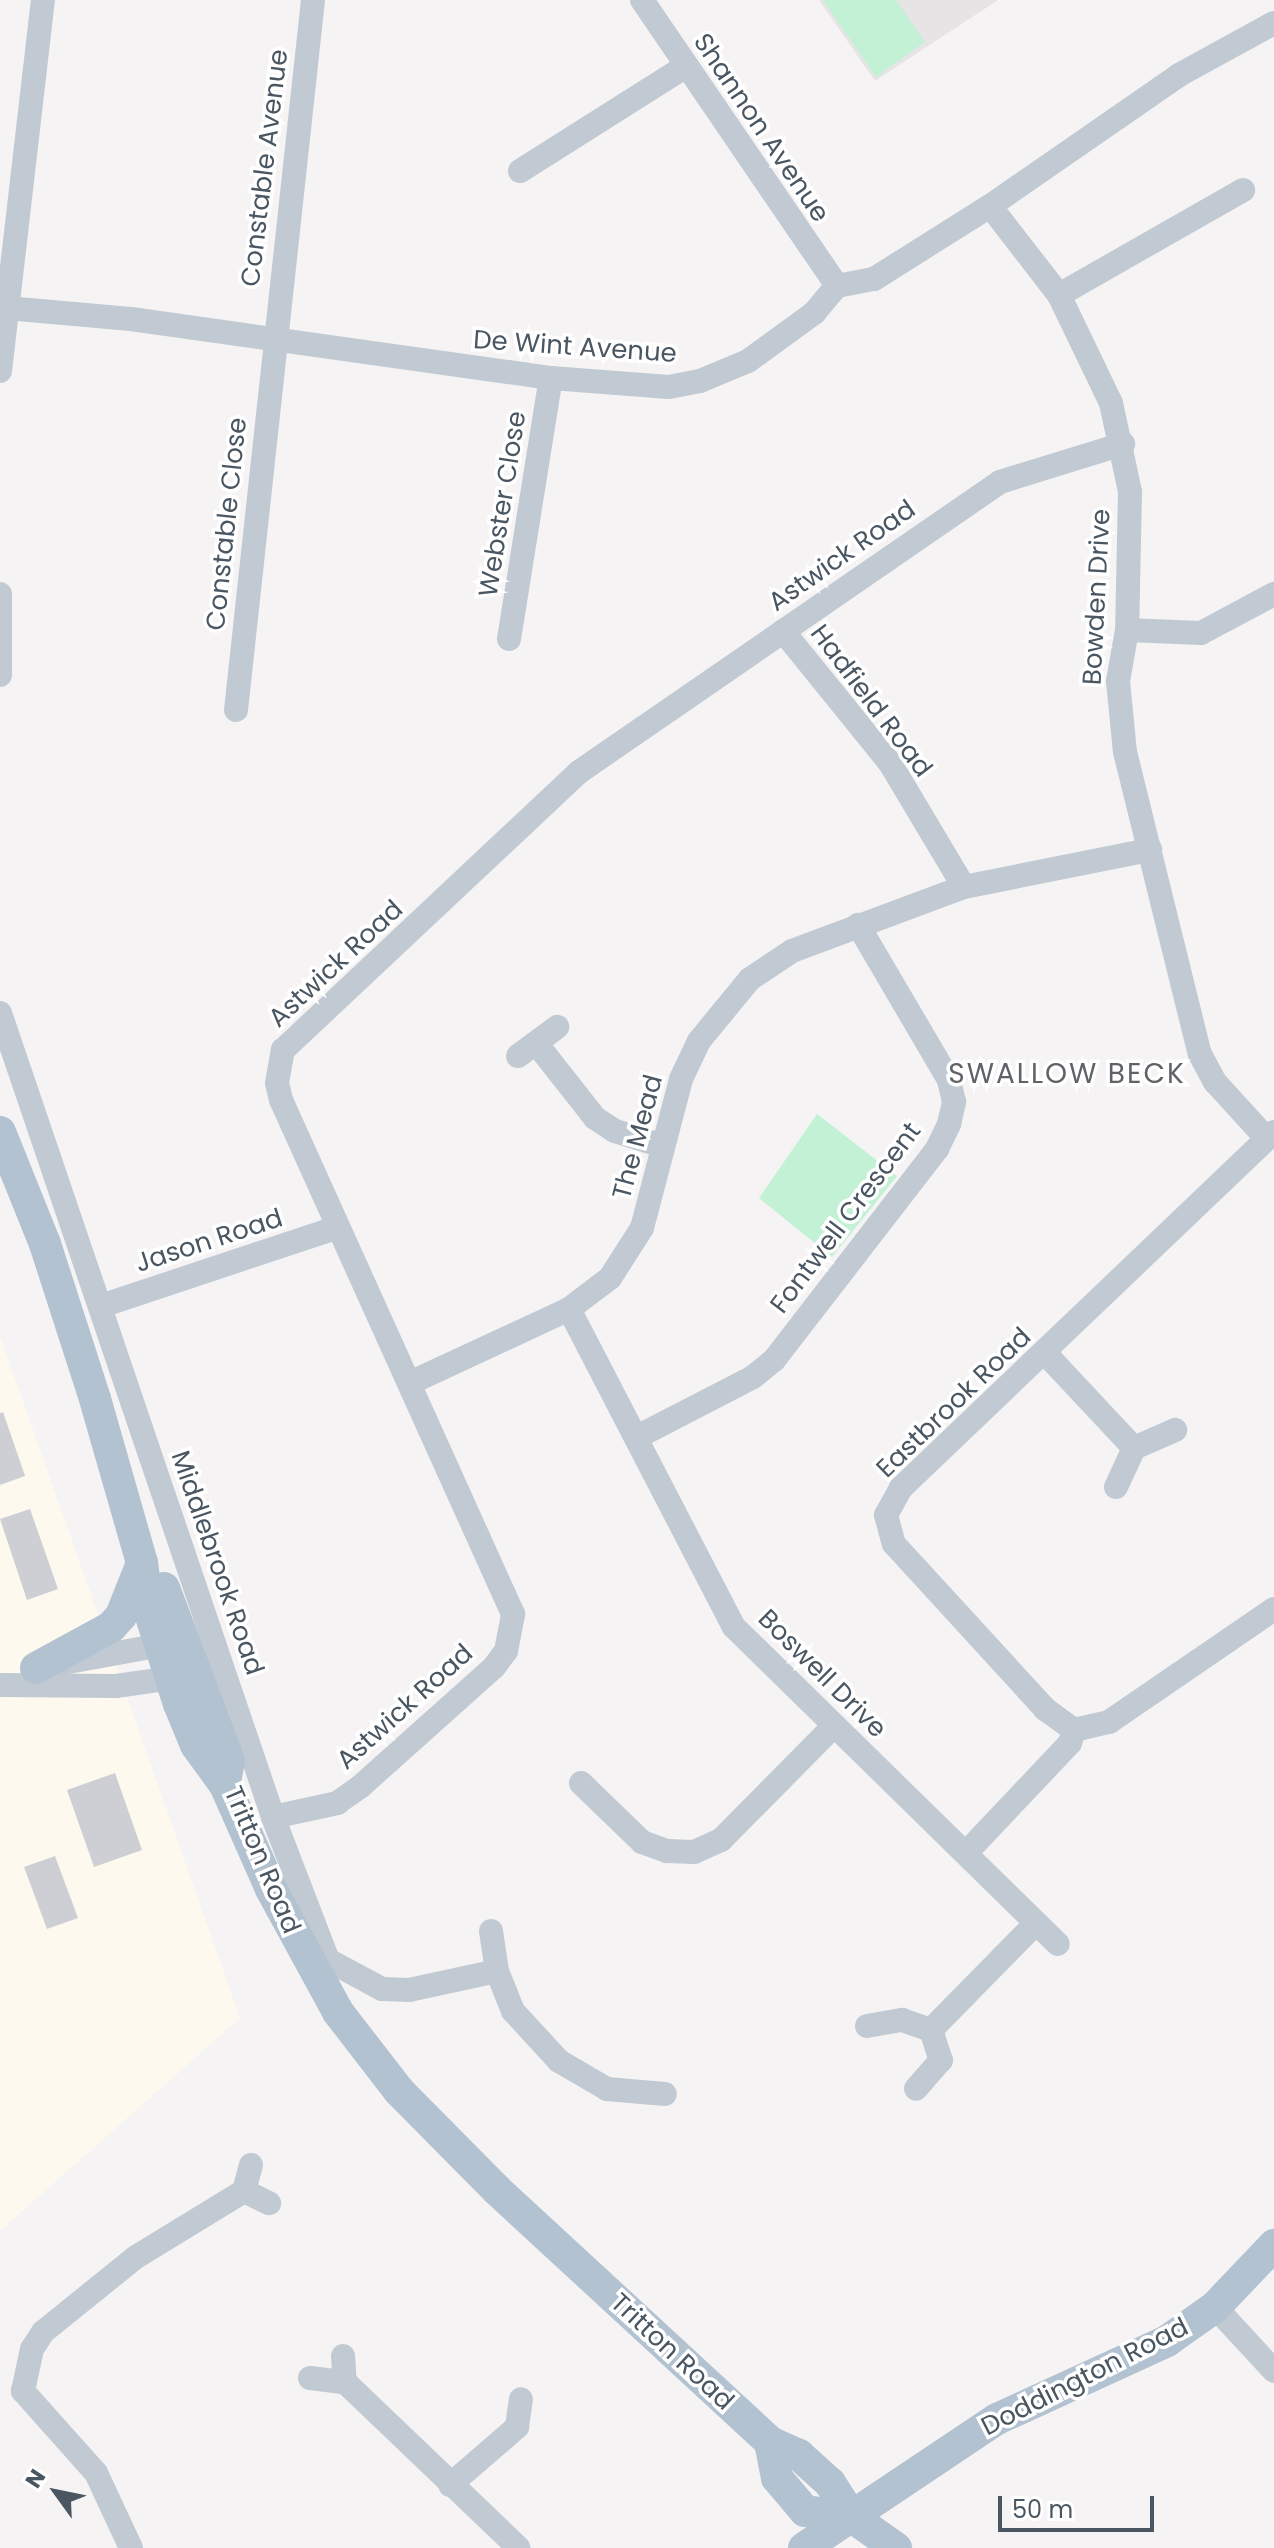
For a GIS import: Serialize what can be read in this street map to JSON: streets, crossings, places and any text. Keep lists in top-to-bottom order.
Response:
{
  "streets": {
    "main road": ["Tritton Road", "Doddington Road"],
    "street": [
      "Shannon Avenue",
      "Constable Avenue",
      "De Wint Avenue",
      "Webster Close",
      "Constable Close",
      "Astwick Road",
      "Bowden Drive",
      "Hadfield Road",
      "The Mead",
      "Fontwell Crescent",
      "Jason Road",
      "Eastbrook Road",
      "Middlebrook Road",
      "Boswell Drive"
    ]
  },
  "crossings": [
    ["Shannon Avenue", "De Wint Avenue"],
    ["Constable Avenue", "De Wint Avenue"],
    ["Constable Avenue", "Constable Close"],
    ["De Wint Avenue", "Webster Close"],
    ["De Wint Avenue", "Constable Close"],
    ["Astwick Road", "Bowden Drive"],
    ["Astwick Road", "Hadfield Road"],
    ["Astwick Road", "The Mead"],
    ["Astwick Road", "Jason Road"],
    ["Astwick Road", "Middlebrook Road"],
    ["Bowden Drive", "The Mead"],
    ["Bowden Drive", "Eastbrook Road"],
    ["Hadfield Road", "The Mead"],
    ["The Mead", "Fontwell Crescent"],
    ["The Mead", "Boswell Drive"],
    ["Fontwell Crescent", "Boswell Drive"],
    ["Jason Road", "Middlebrook Road"],
    ["Tritton Road", "Doddington Road"]
  ],
  "districts": ["SWALLOW BECK"],
  "scale_bar": "50 m",
  "north": "top left"
}
